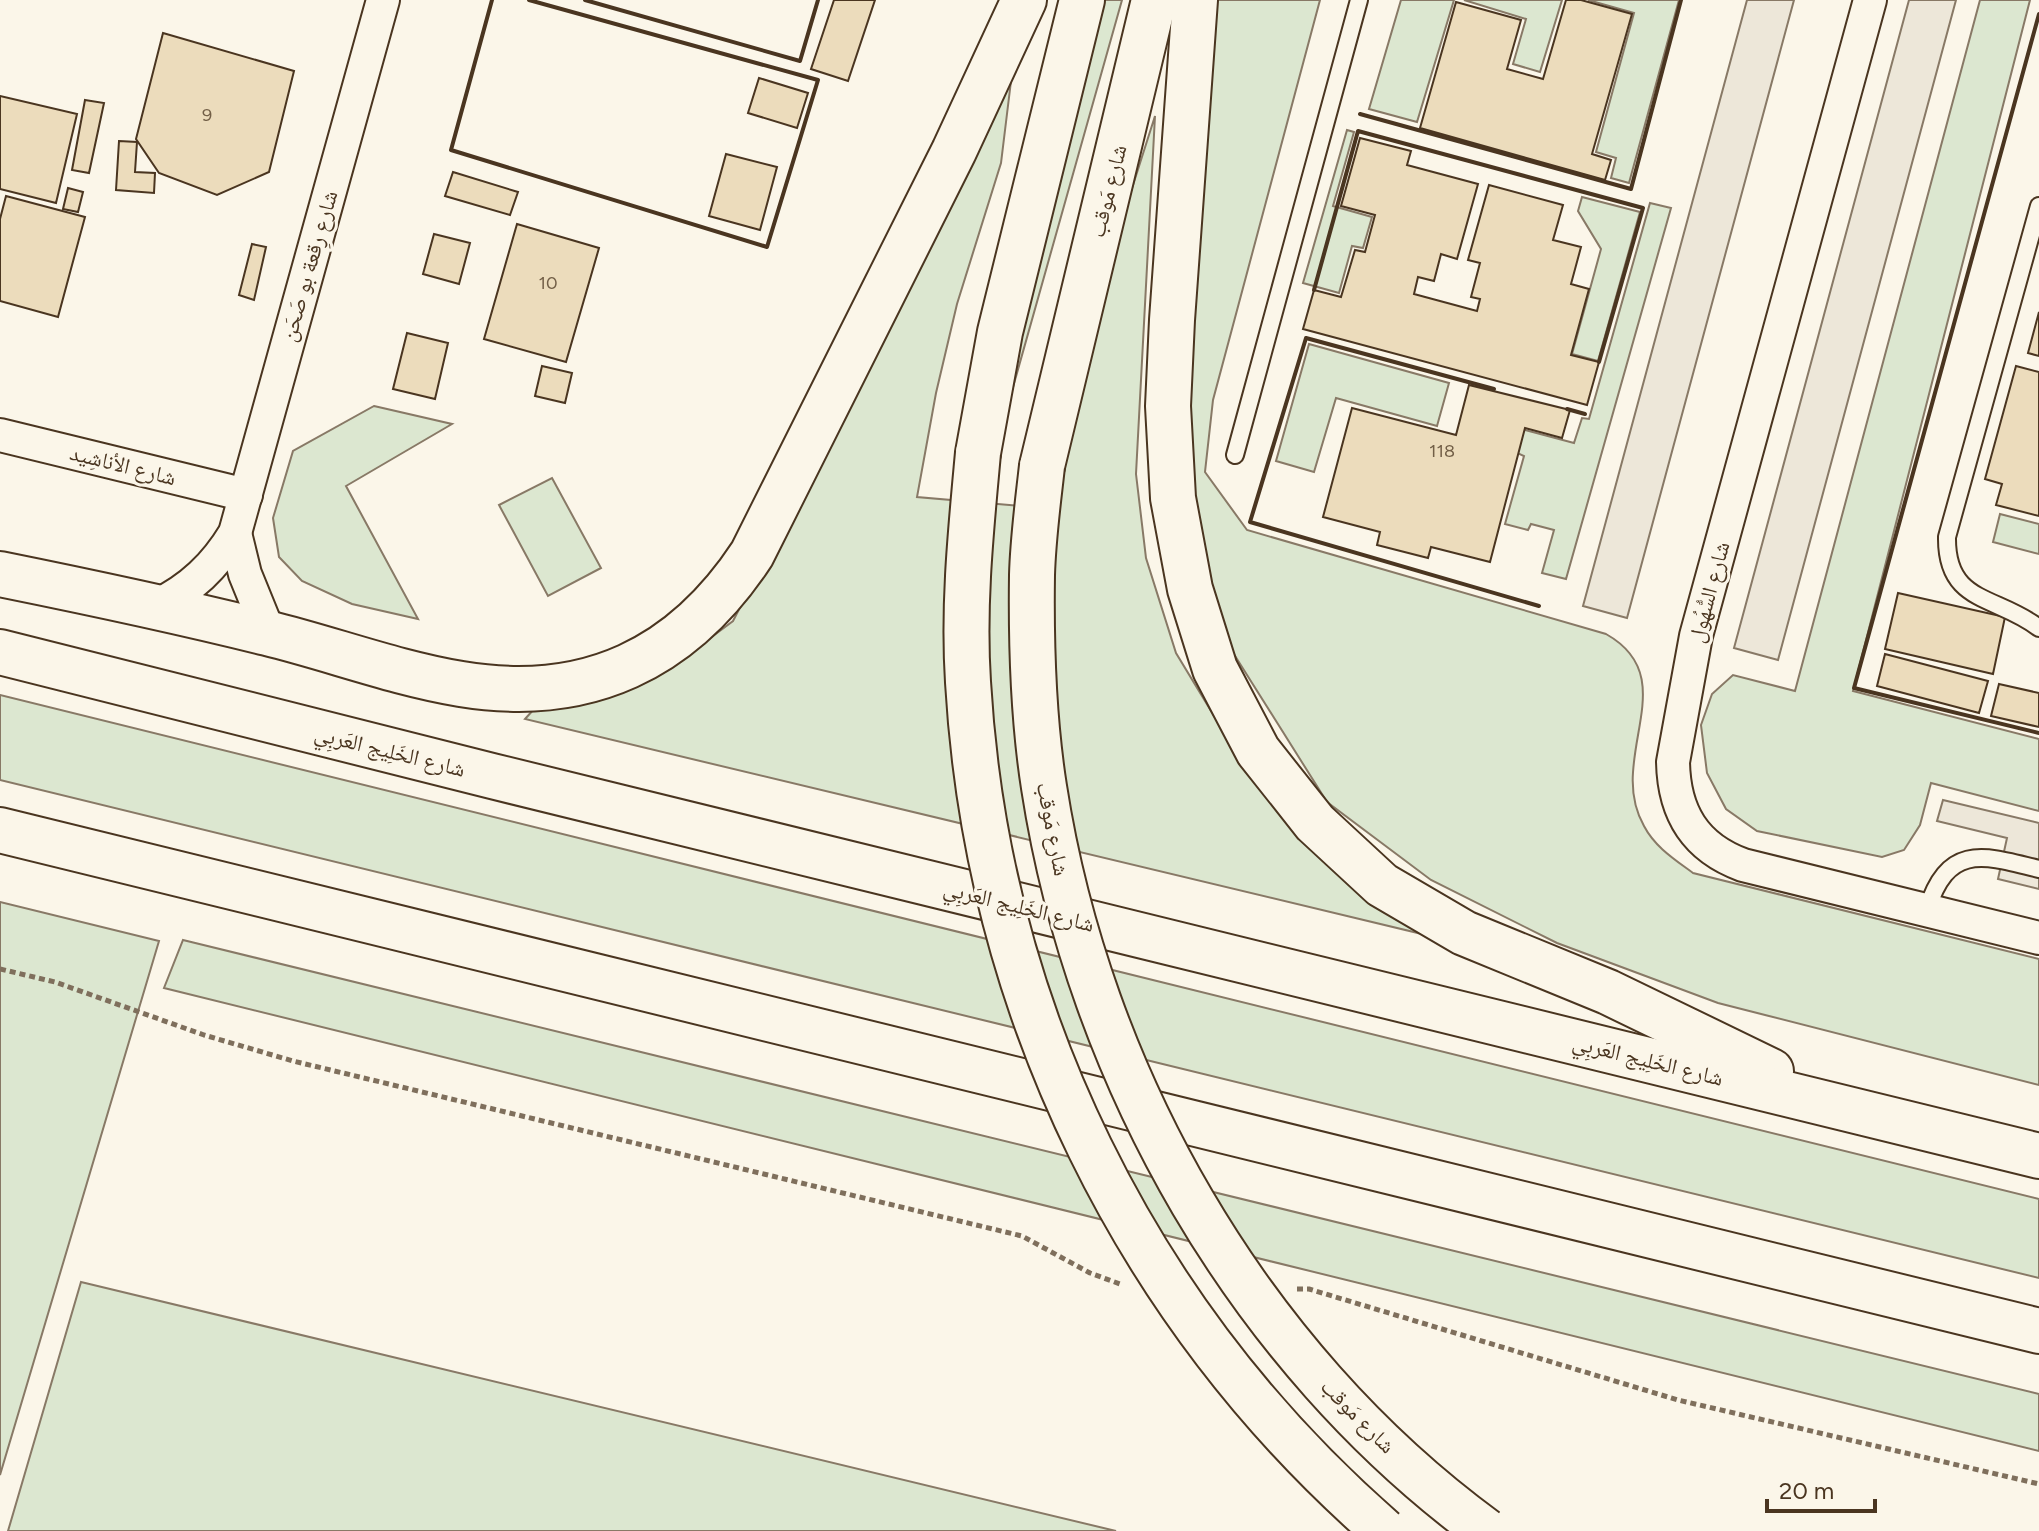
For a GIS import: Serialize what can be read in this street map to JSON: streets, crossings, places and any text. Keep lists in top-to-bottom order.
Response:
{
  "streets": {
    "main road": ["شارع مَوقب", "شارع الخَلِيج العَربِي"],
    "street": ["شارع رِقعة بو صَحَن", "شارع الأناشِيد", "شارع السُّهُول"]
  },
  "crossings": [
    ["شارع رِقعة بو صَحَن", "شارع الأناشِيد"]
  ],
  "house_numbers": ["9", "10", "118"],
  "scale_bar": "20 m"
}
